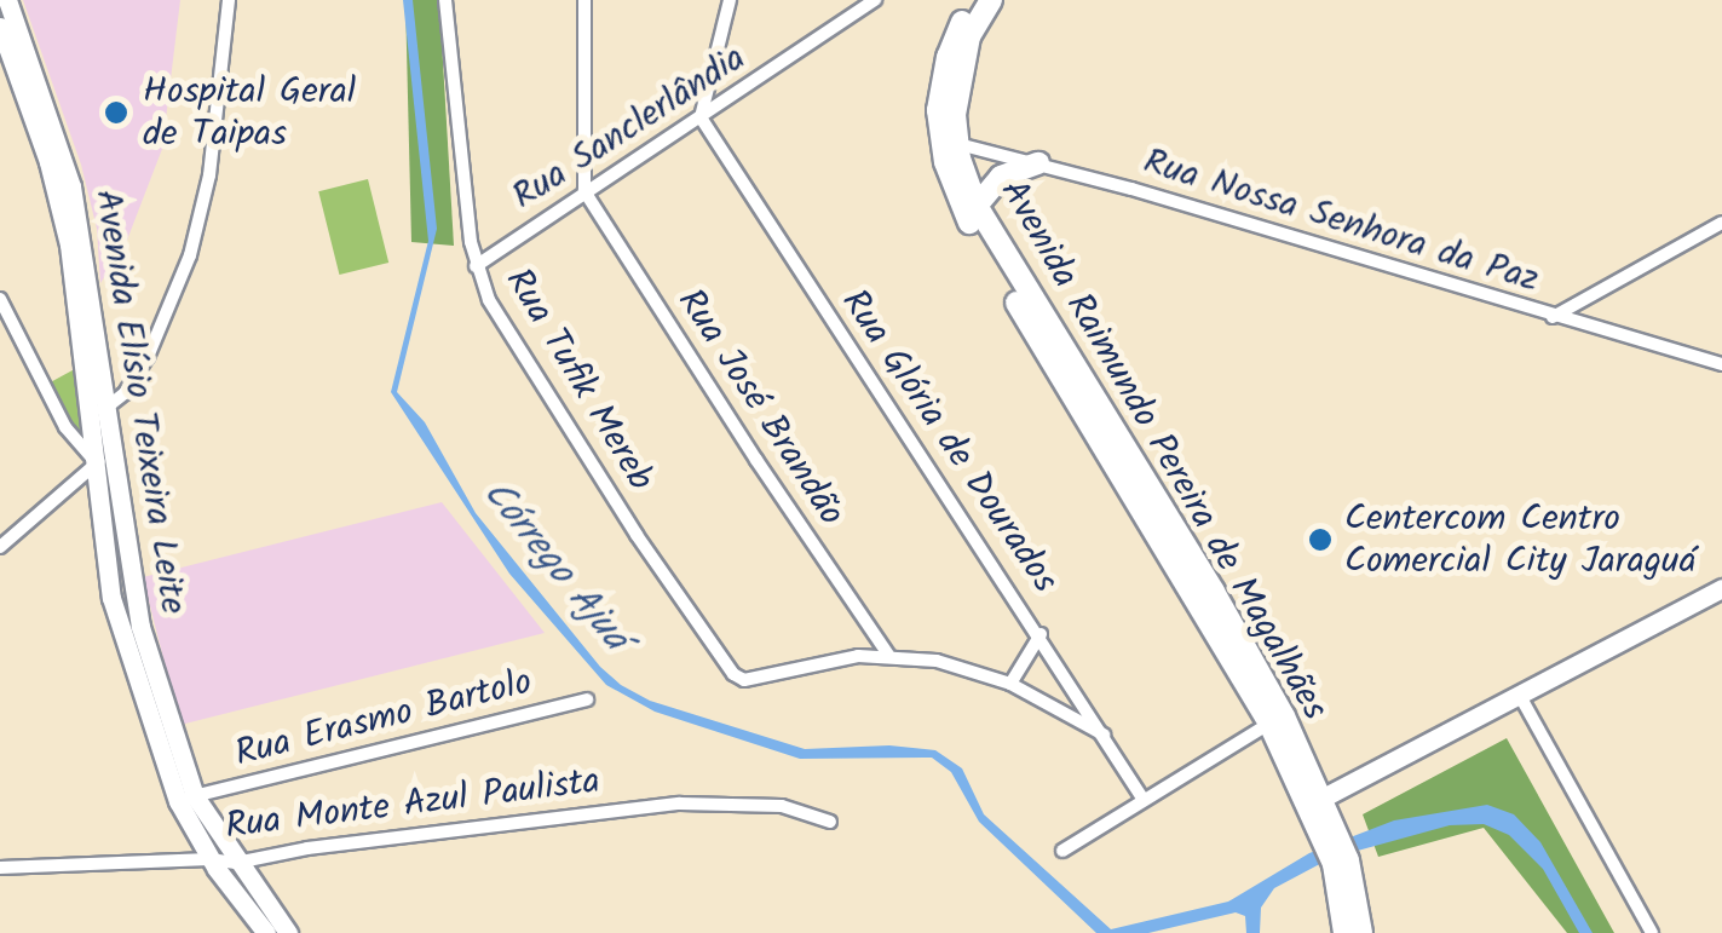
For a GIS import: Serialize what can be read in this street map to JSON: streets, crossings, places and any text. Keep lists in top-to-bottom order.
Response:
{
  "streets": {
    "main road": ["Avenida Elísio Teixeira Leite", "Avenida Raimundo Pereira de Magalhães"],
    "street": [
      "Rua Sanclerlândia",
      "Rua Nossa Senhora da Paz",
      "Rua Tufik Mereb",
      "Rua José Brandão",
      "Rua Glória de Dourados",
      "Rua Erasmo Bartolo",
      "Rua Monte Azul Paulista"
    ]
  },
  "crossings": [
    ["Rua Sanclerlândia", "Rua Tufik Mereb"],
    ["Rua Sanclerlândia", "Rua José Brandão"],
    ["Rua Sanclerlândia", "Rua Glória de Dourados"],
    ["Rua Nossa Senhora da Paz", "Avenida Raimundo Pereira de Magalhães"],
    ["Rua Tufik Mereb", "Rua José Brandão"],
    ["Avenida Elísio Teixeira Leite", "Rua Erasmo Bartolo"],
    ["Avenida Elísio Teixeira Leite", "Rua Monte Azul Paulista"]
  ],
  "water": ["Córrego Ajuá"],
  "places": ["Hospital Geral de Taipas", "Centercom Centro Comercial City Jaraguá"]
}
